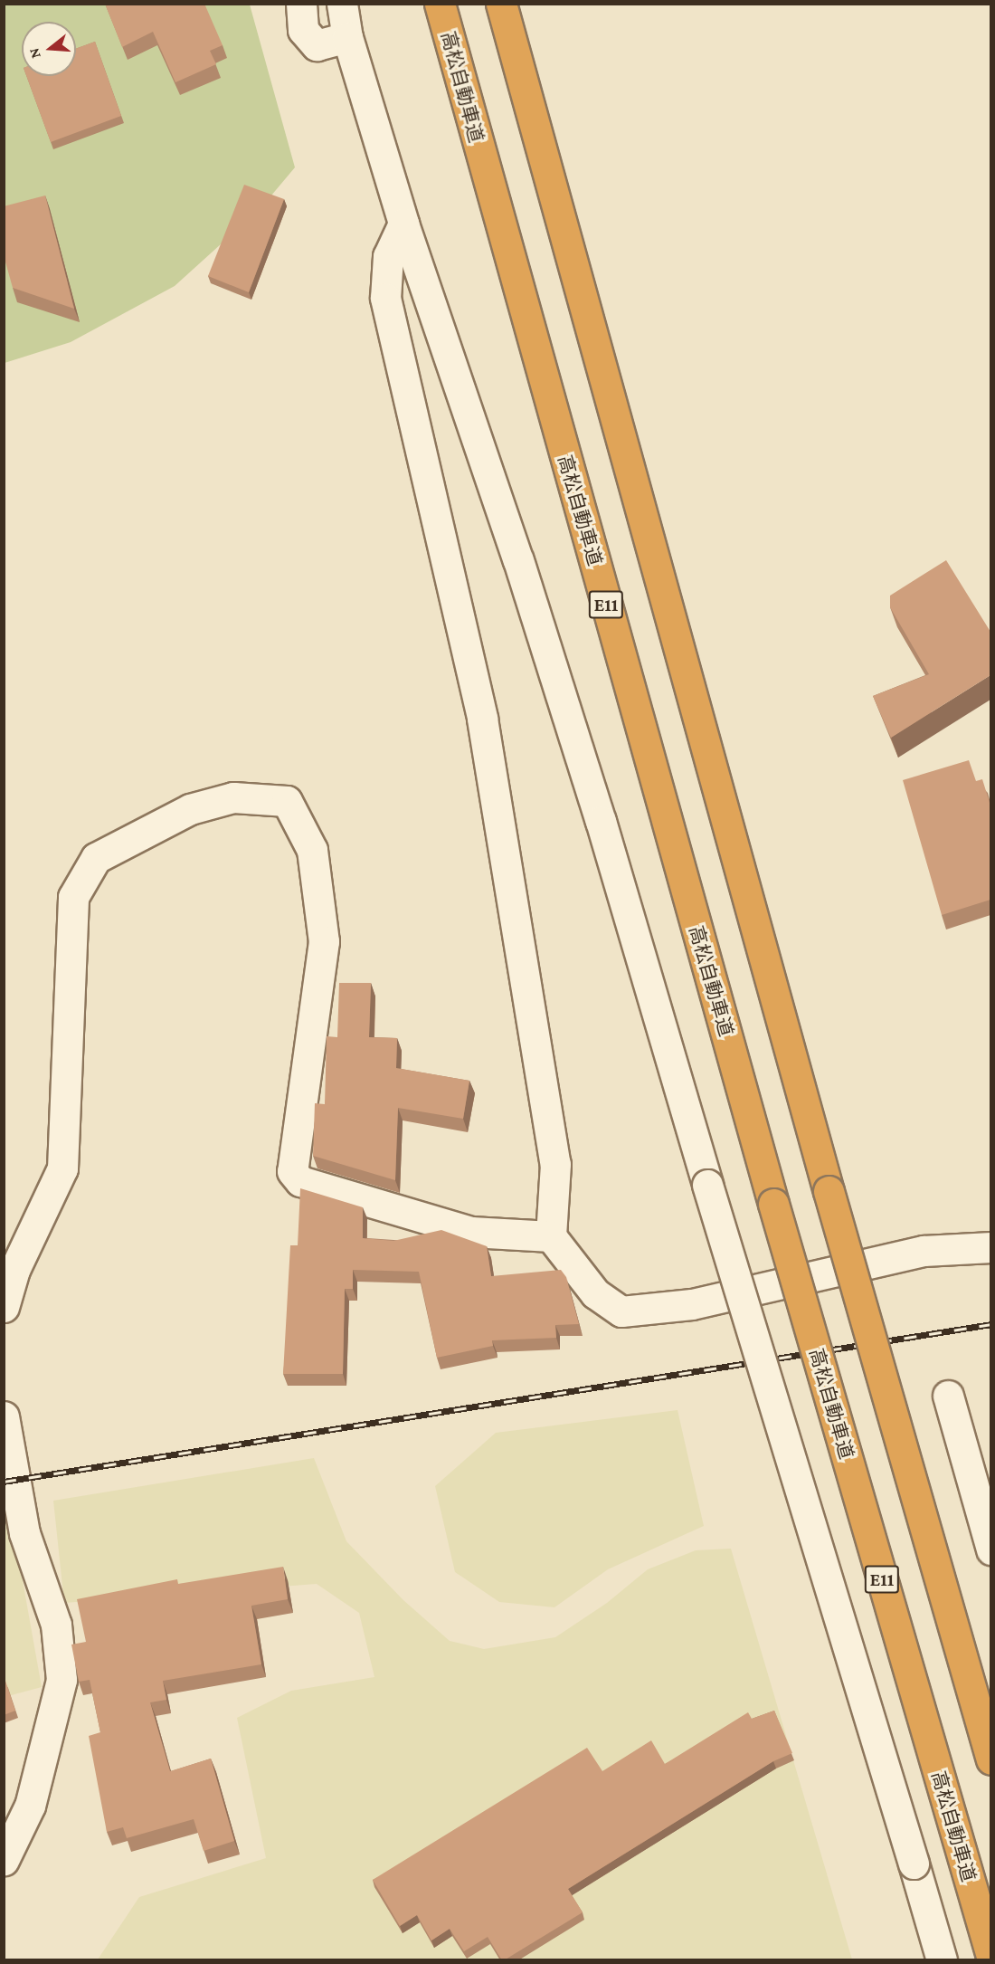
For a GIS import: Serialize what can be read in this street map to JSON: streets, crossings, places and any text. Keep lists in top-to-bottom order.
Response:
{
  "streets": {
    "highway": ["高松自動車道", "E11"]
  },
  "north": "left"
}
